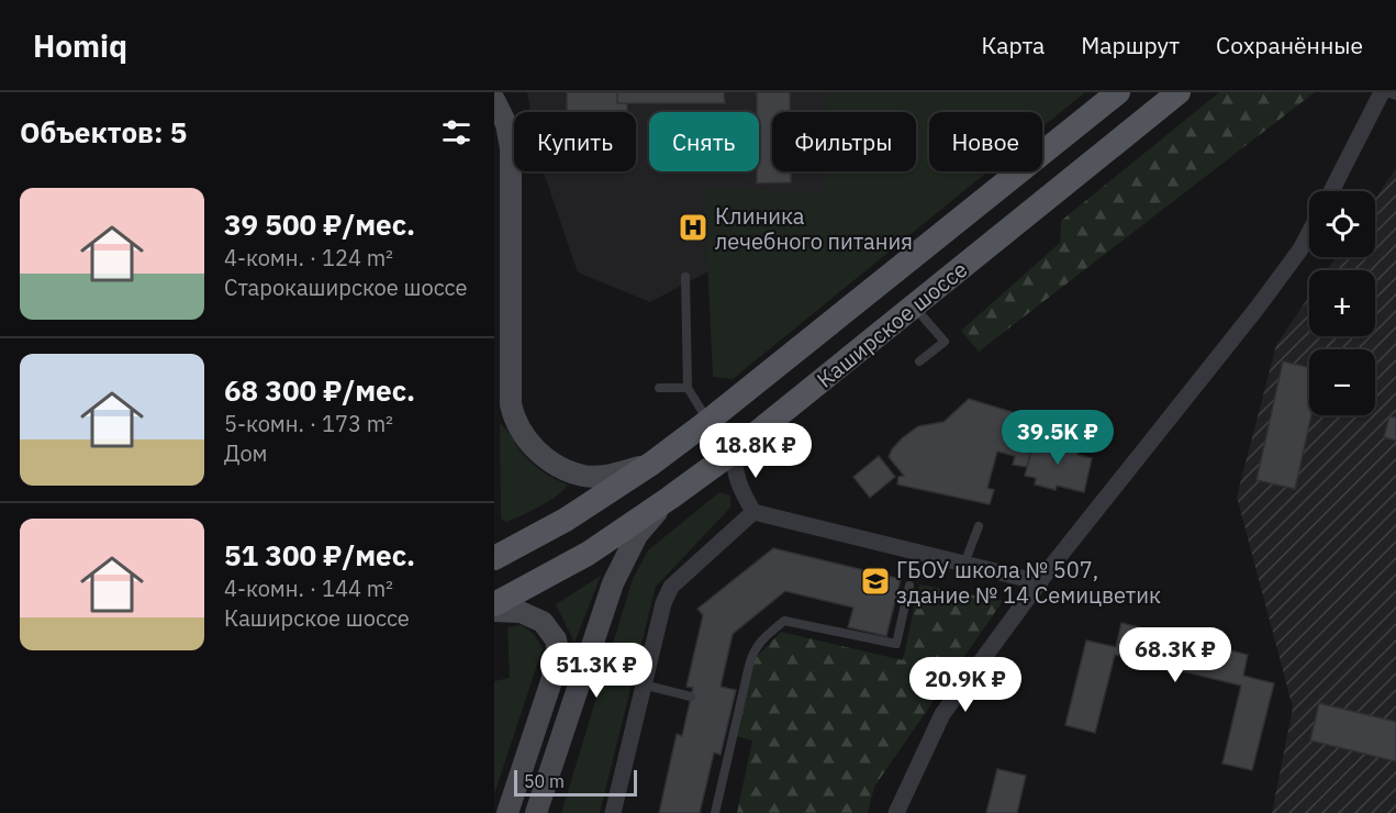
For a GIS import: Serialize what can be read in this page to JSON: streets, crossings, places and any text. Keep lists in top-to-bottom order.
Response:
{
  "streets": {
    "main road": ["Каширское шоссе"]
  },
  "places": {
    "hospital": ["Клиника лечебного питания"],
    "school or university": ["ГБОУ школа № 507, здание № 14 Семицветик"]
  },
  "scale_bar": "50 m",
  "page": {
    "header": "Homiq",
    "nav": ["Карта", "Маршрут", "Сохранённые"],
    "heading": "Объектов: 5",
    "chip": [
      "Купить",
      "Снять",
      "Фильтры",
      "Новое"
    ],
    "list": [
      {
        "name": "39 500 ₽/мес.",
        "note": "4-комн. · 124 m² · Старокаширское шоссе"
      },
      {
        "name": "68 300 ₽/мес.",
        "note": "5-комн. · 173 m² · Дом"
      },
      {
        "name": "51 300 ₽/мес.",
        "note": "4-комн. · 144 m² · Каширское шоссе"
      }
    ],
    "map_buttons": ["+", "−"],
    "price": [
      "39.5K ₽",
      "18.8K ₽",
      "68.3K ₽",
      "51.3K ₽",
      "20.9K ₽"
    ],
    "scale": "50 m"
  }
}
